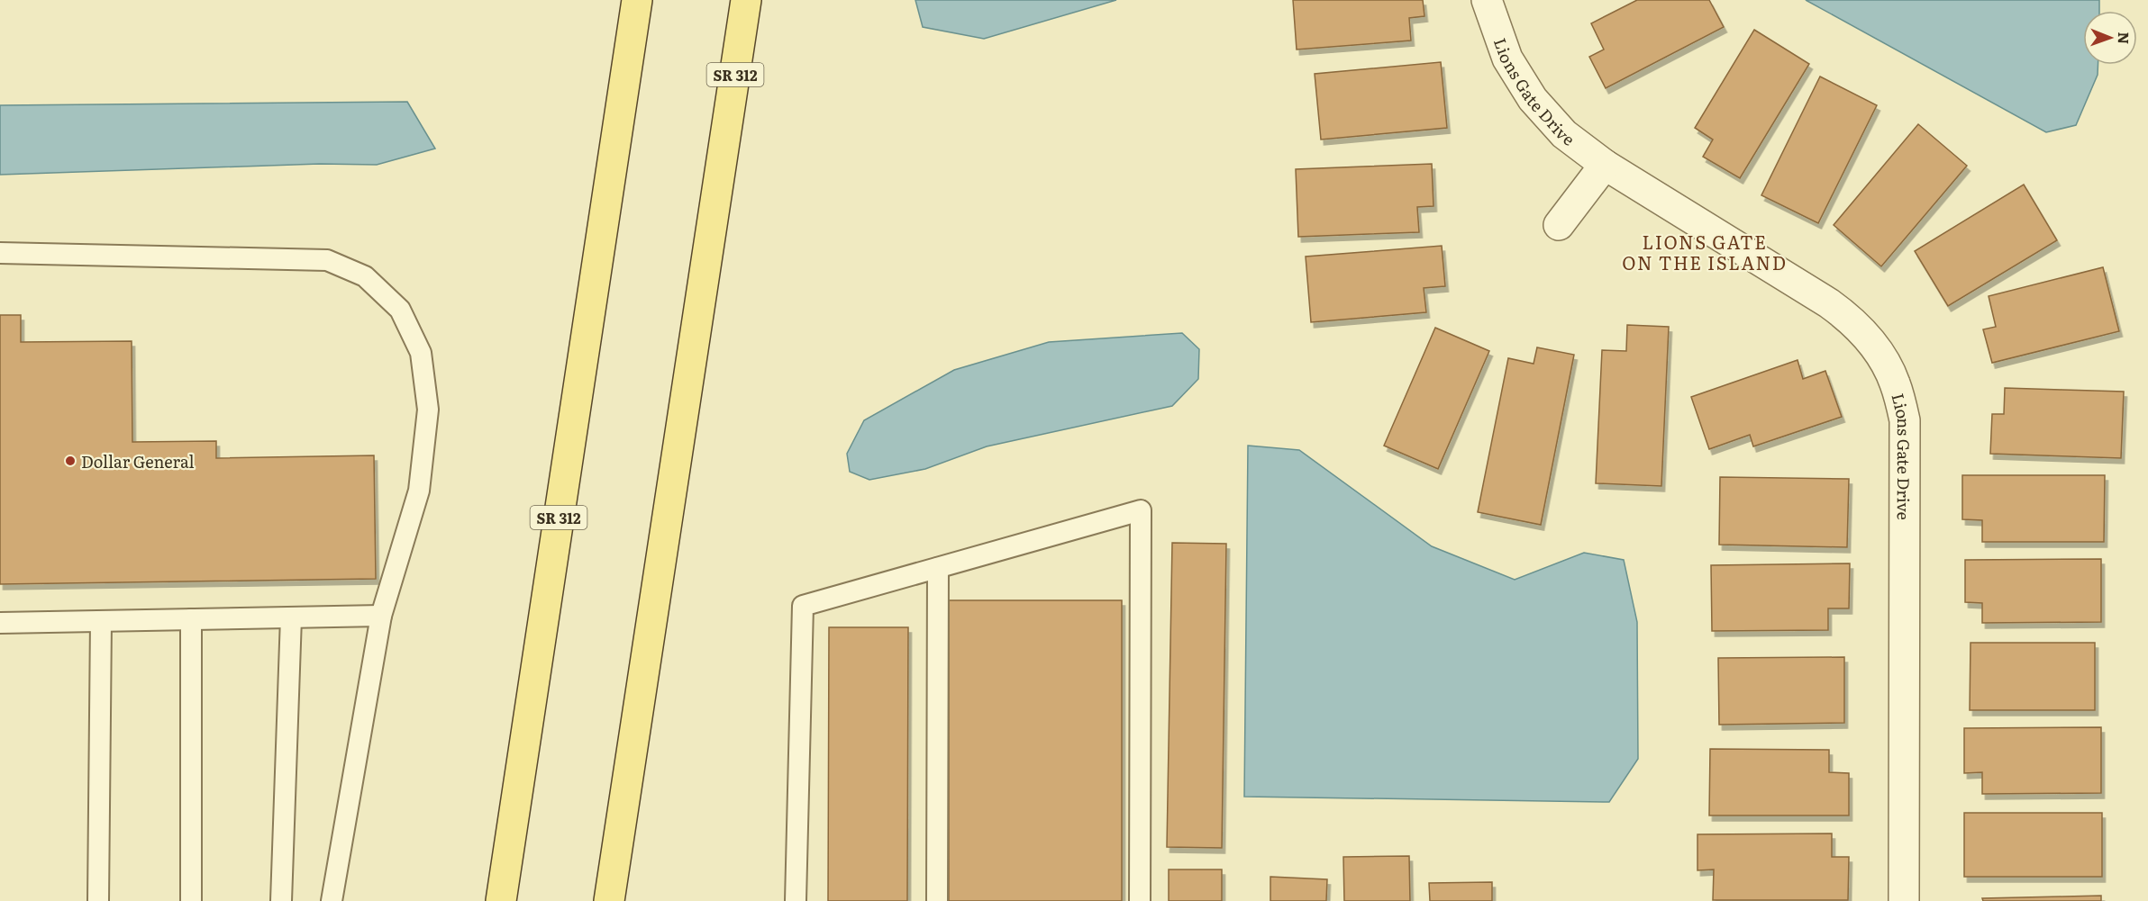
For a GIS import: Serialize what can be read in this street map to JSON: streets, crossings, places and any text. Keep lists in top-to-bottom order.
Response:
{
  "streets": {
    "main road": ["SR 312"],
    "street": ["Lions Gate Drive"]
  },
  "districts": ["LIONS GATE ON THE ISLAND"],
  "places": ["Dollar General"],
  "north": "right"
}
